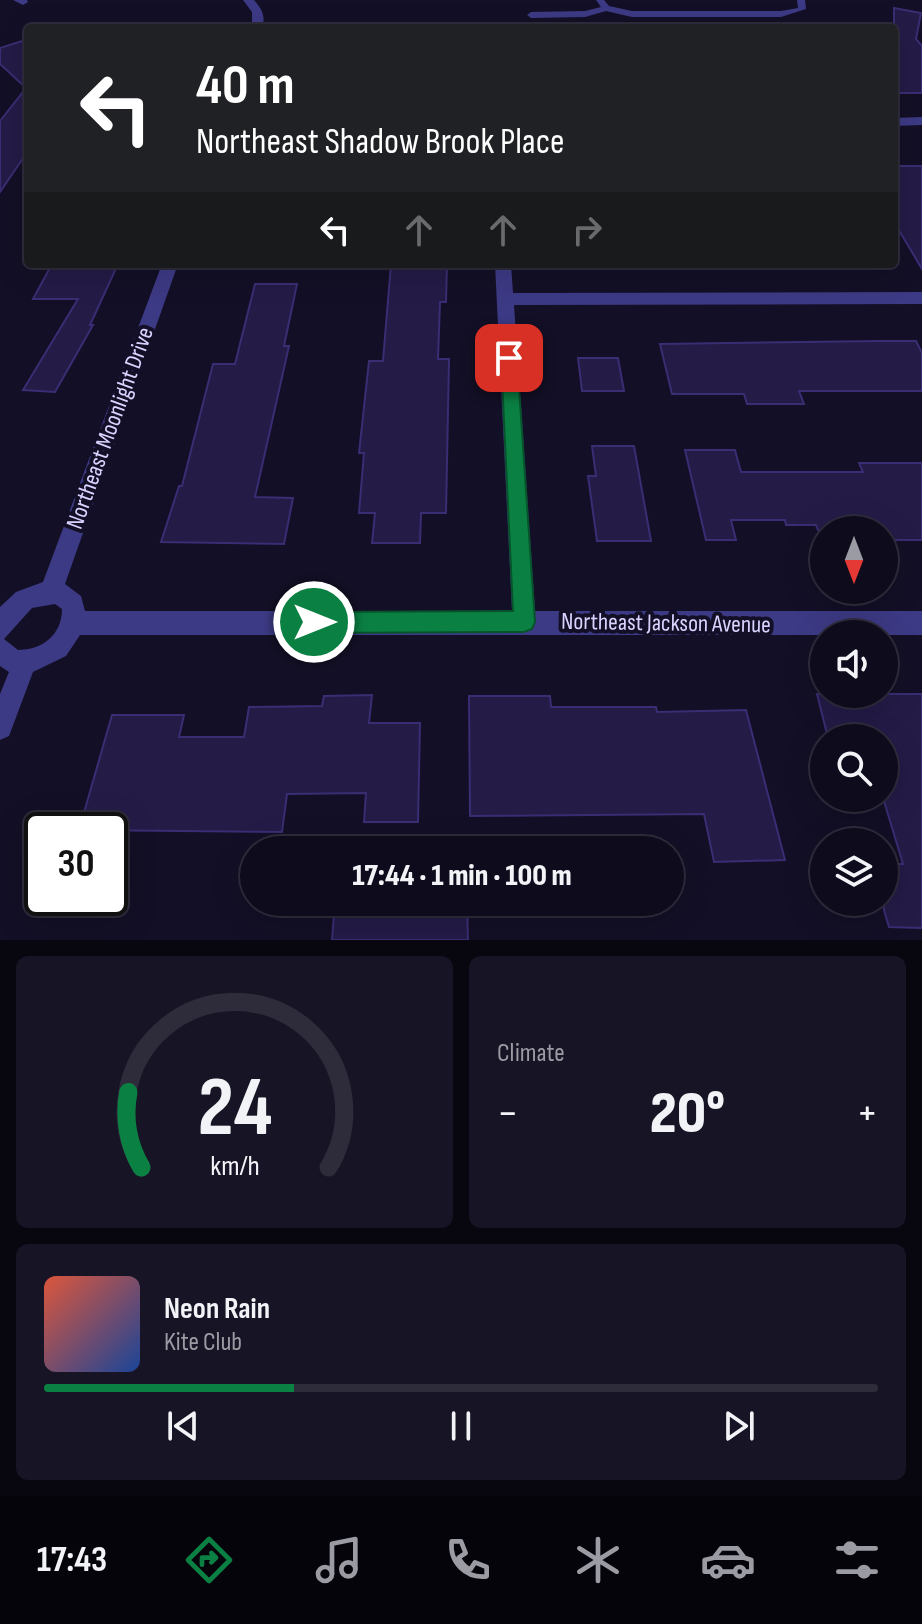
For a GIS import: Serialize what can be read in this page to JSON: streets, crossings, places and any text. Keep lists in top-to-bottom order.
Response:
{
  "streets": {
    "street": ["Northeast Moonlight Drive", "Northeast Jackson Avenue"]
  },
  "north": "bottom",
  "page": {
    "turn": ["40 m", "Northeast Shadow Brook Place"],
    "limit": "30",
    "trip": "17:44 · 1 min · 100 m",
    "tile": "Climate",
    "heat": ["−", "20°", "+"],
    "song": ["Neon Rain", "Kite Club"],
    "tabs": "17:43",
    "gauge": ["24", "km/h"]
  }
}
